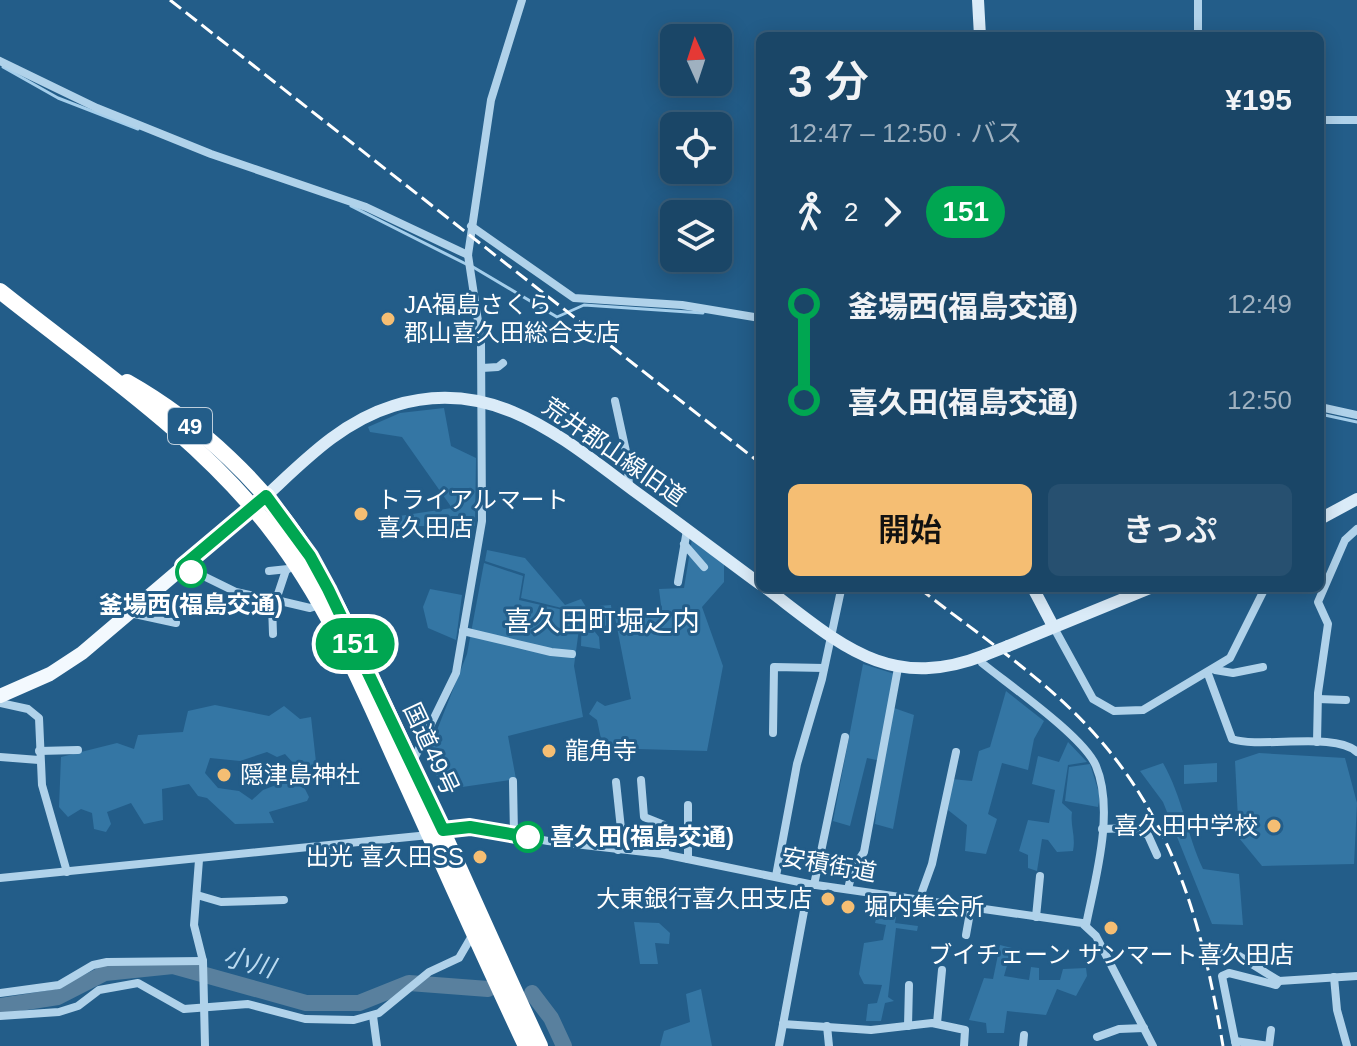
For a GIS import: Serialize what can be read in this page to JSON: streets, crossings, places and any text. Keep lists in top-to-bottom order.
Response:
{
  "streets": {
    "highway": ["49", "国道49号"],
    "street": ["荒井郡山線旧道", "安積街道"]
  },
  "crossings": [
    ["荒井郡山線旧道", "国道49号"],
    ["国道49号", "安積街道"]
  ],
  "districts": ["喜久田町堀之内"],
  "water": ["小川"],
  "places": [
    "JA福島さくら 郡山喜久田総合支店",
    "トライアルマート 喜久田店",
    "釜場西(福島交通)",
    "龍角寺",
    "隠津島神社",
    "喜久田中学校",
    "喜久田(福島交通)",
    "出光 喜久田SS",
    "大東銀行喜久田支店",
    "堀内集会所",
    "ブイチェーン サンマート喜久田店"
  ],
  "lines": ["bus line 151"],
  "north": "top",
  "page": {
    "on_map": "151",
    "heading": ["3 分", "12:47 – 12:50 · バス", "¥195"],
    "legs": ["2", "151"],
    "list": [
      {
        "name": "釜場西(福島交通)",
        "value": "12:49"
      },
      {
        "name": "喜久田(福島交通)",
        "value": "12:50"
      }
    ],
    "buttons": ["開始", "きっぷ"]
  }
}
